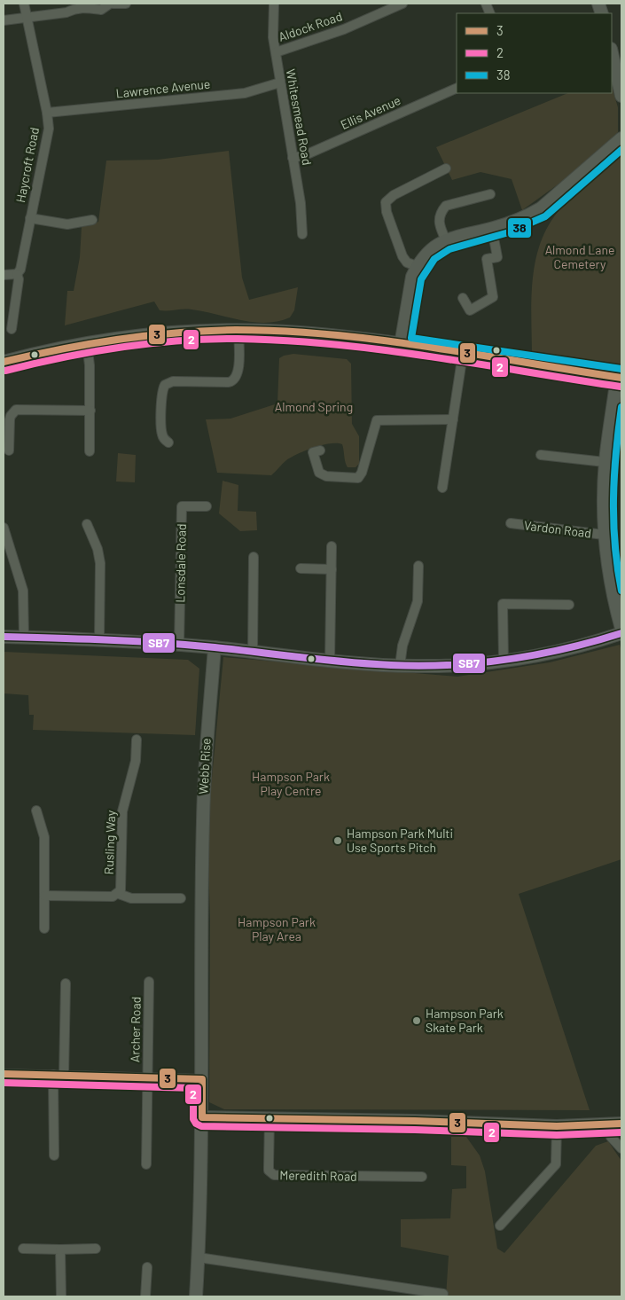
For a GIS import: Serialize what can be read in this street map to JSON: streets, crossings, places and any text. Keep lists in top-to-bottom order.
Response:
{
  "streets": {
    "street": [
      "Aldock Road",
      "Lawrence Avenue",
      "Ellis Avenue",
      "Whitesmead Road",
      "Haycroft Road",
      "Vardon Road",
      "Lonsdale Road",
      "Webb Rise",
      "Rusling Way",
      "Archer Road",
      "Meredith Road"
    ]
  },
  "crossings": [
    ["Aldock Road", "Whitesmead Road"],
    ["Lawrence Avenue", "Whitesmead Road"],
    ["Lawrence Avenue", "Haycroft Road"],
    ["Ellis Avenue", "Whitesmead Road"],
    ["Webb Rise", "Archer Road"]
  ],
  "parks": [
    "Almond Lane Cemetery",
    "Almond Spring",
    "Hampson Park Play Centre",
    "Hampson Park Play Area"
  ],
  "places": ["Hampson Park Multi Use Sports Pitch", "Hampson Park Skate Park"],
  "lines": [
    "transit line 38",
    "transit line 3",
    "transit line 2",
    "transit line SB7"
  ],
  "legend": ["3", "2", "38"]
}
